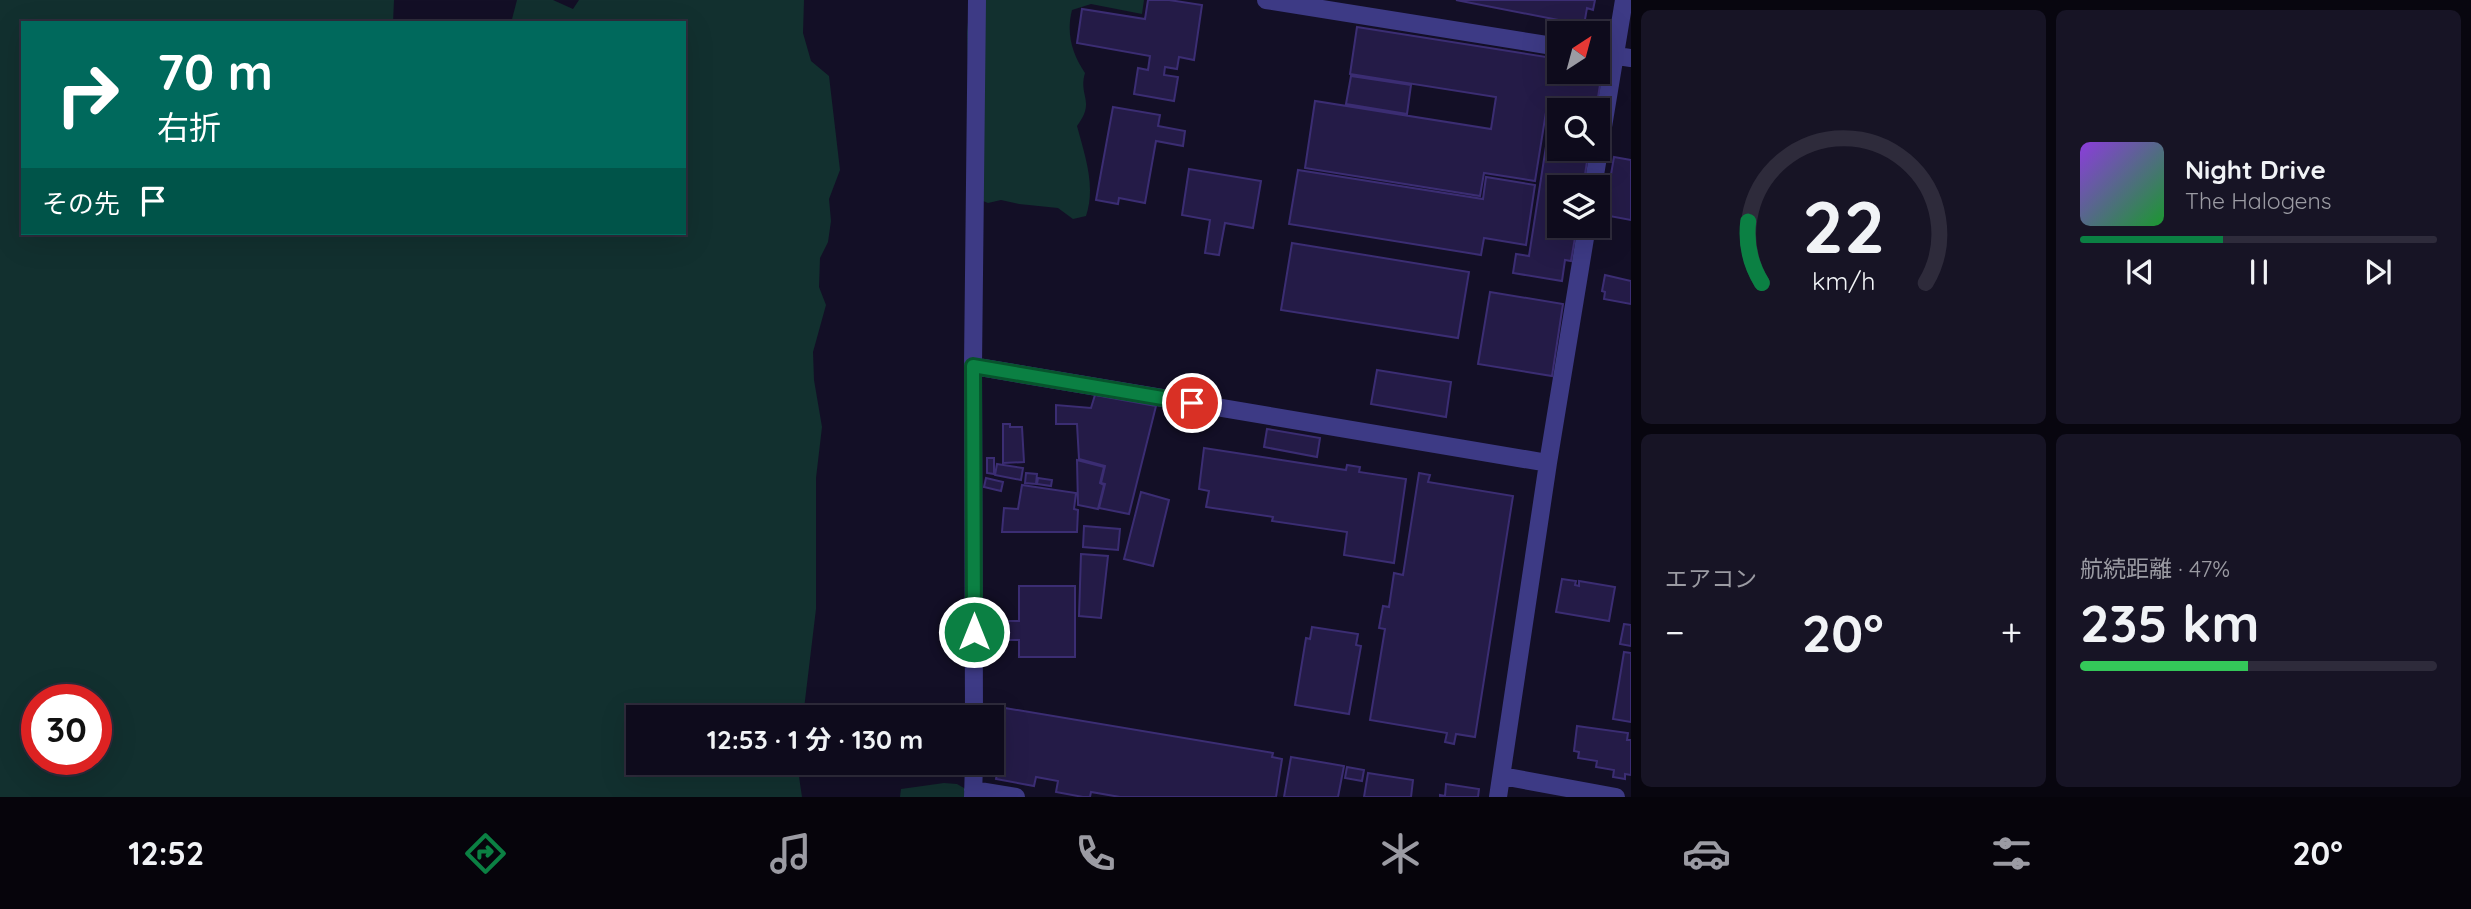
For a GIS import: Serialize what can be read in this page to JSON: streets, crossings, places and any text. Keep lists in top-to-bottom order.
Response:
{
  "north": "top right",
  "page": {
    "turn": ["70 m", "右折"],
    "song": ["Night Drive", "The Halogens"],
    "then": "その先",
    "tile": [
      "エアコン",
      ["航続距離 · 47%", "235 km"]
    ],
    "heat": ["−", "20°", "+"],
    "limit": "30",
    "trip": "12:53 · 1 分 · 130 m",
    "tabs": ["12:52", "20°"],
    "gauge": ["22", "km/h"]
  }
}
